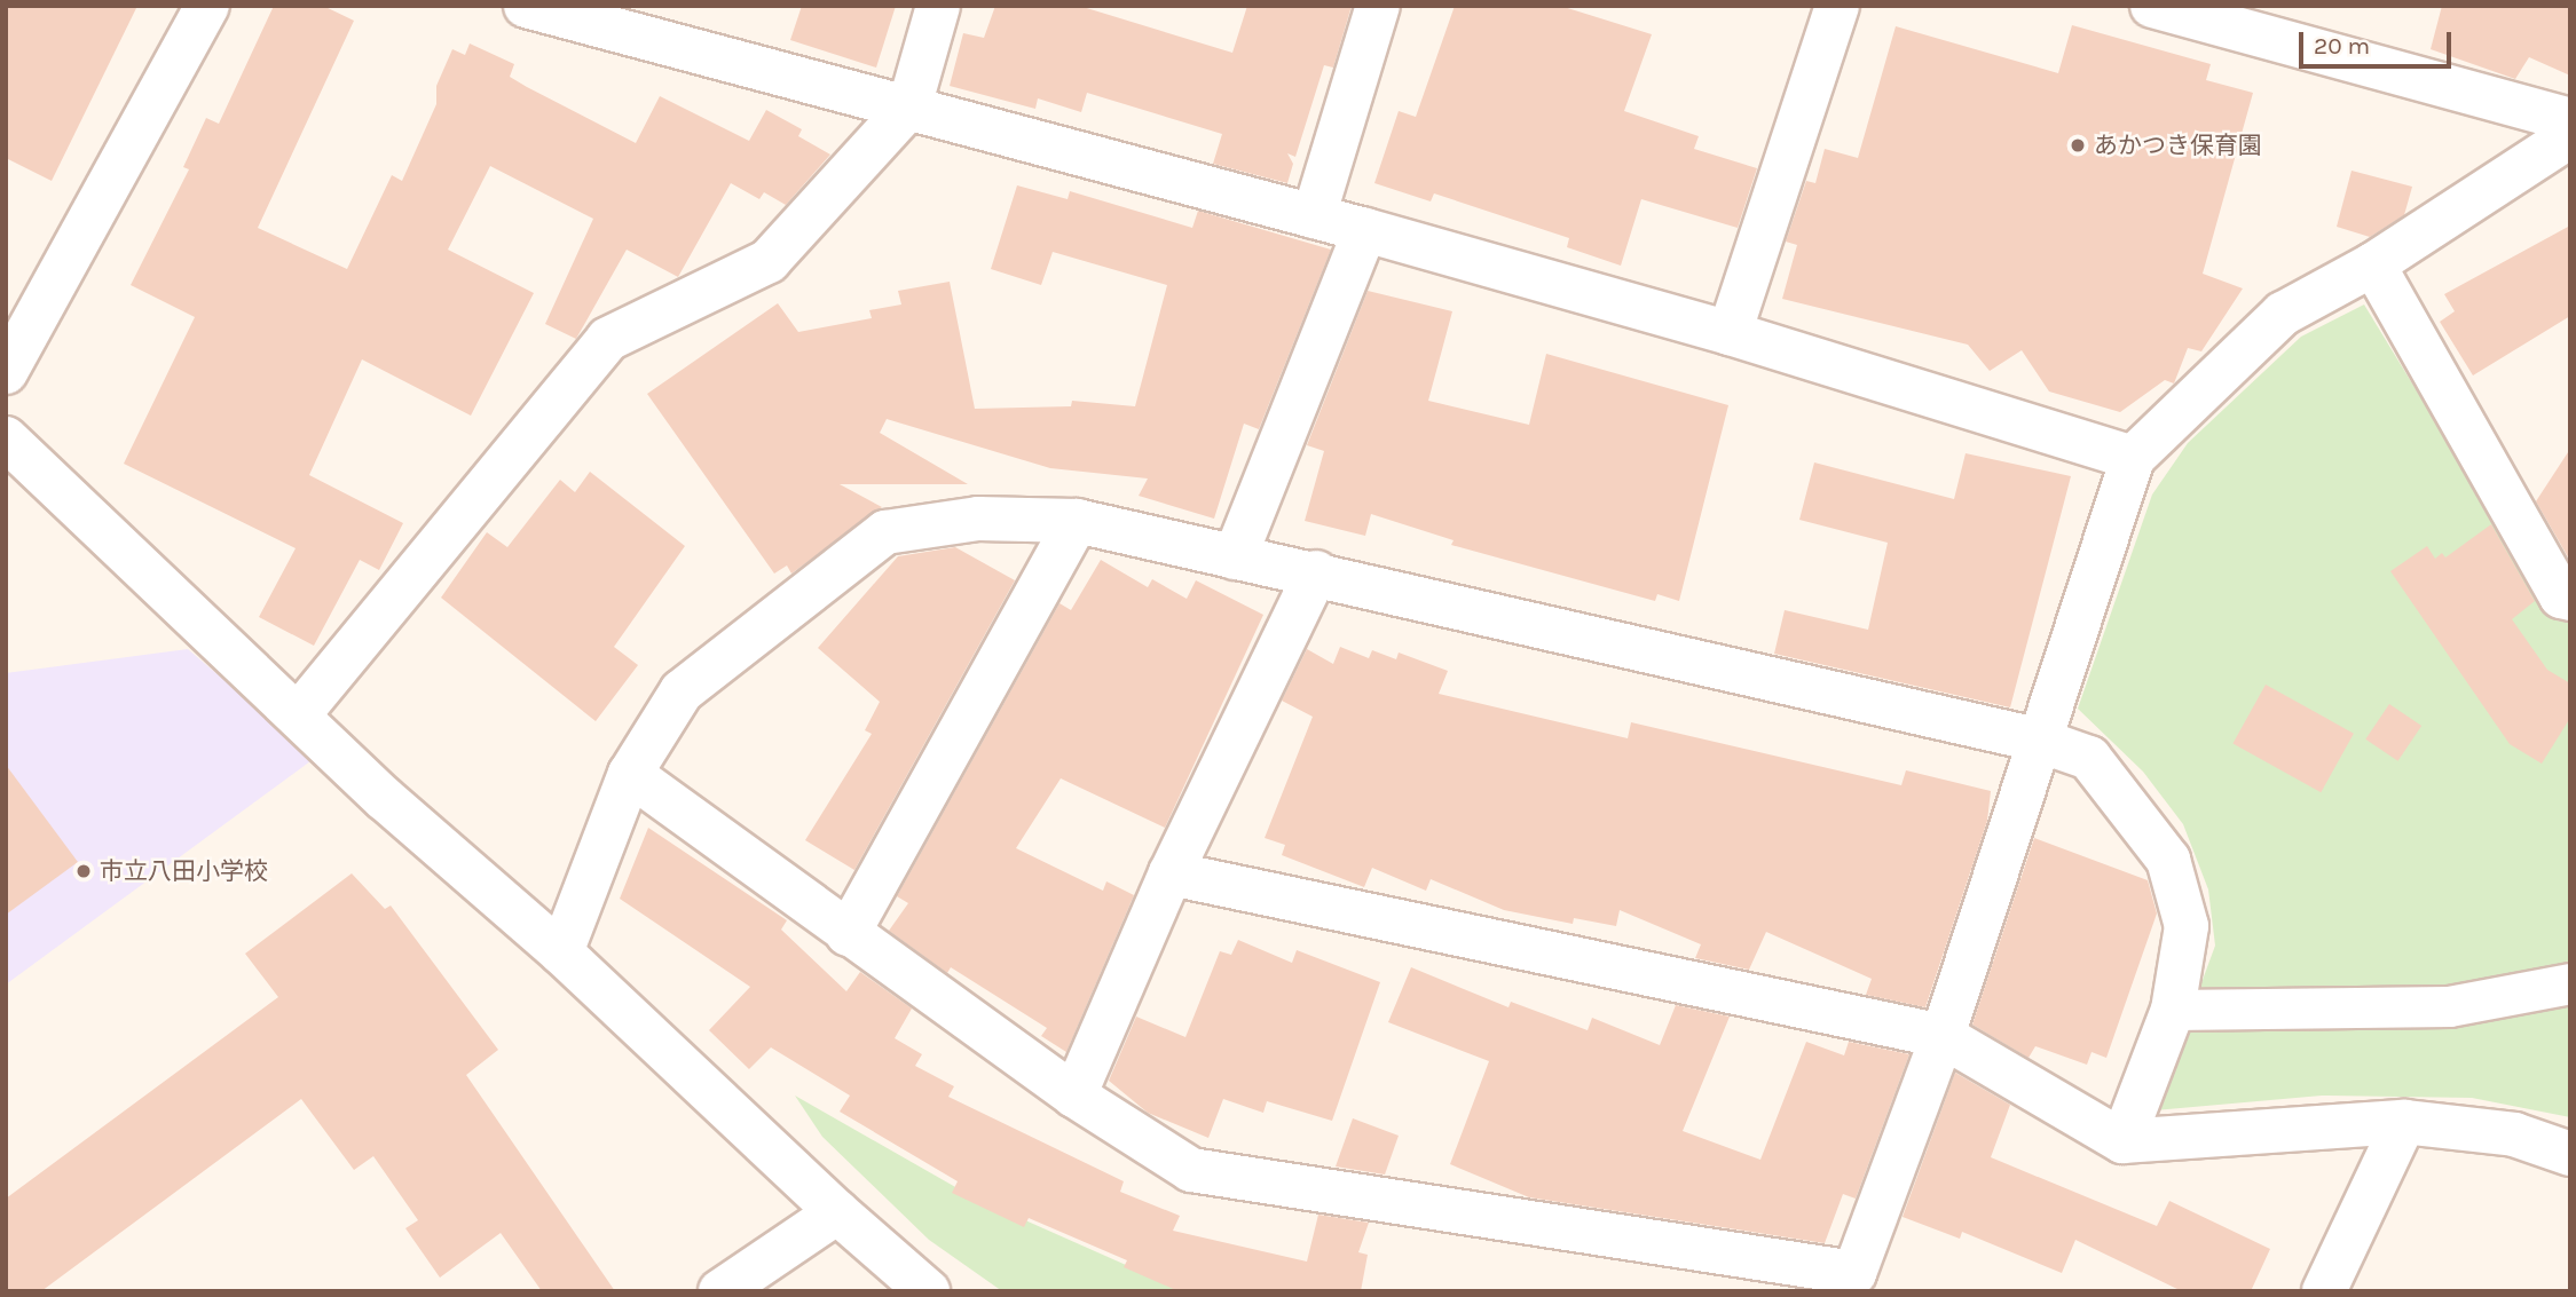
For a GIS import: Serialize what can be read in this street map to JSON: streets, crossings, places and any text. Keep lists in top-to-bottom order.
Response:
{
  "places": ["あかつき保育園", "市立八田小学校"],
  "scale_bar": "20 m"
}
